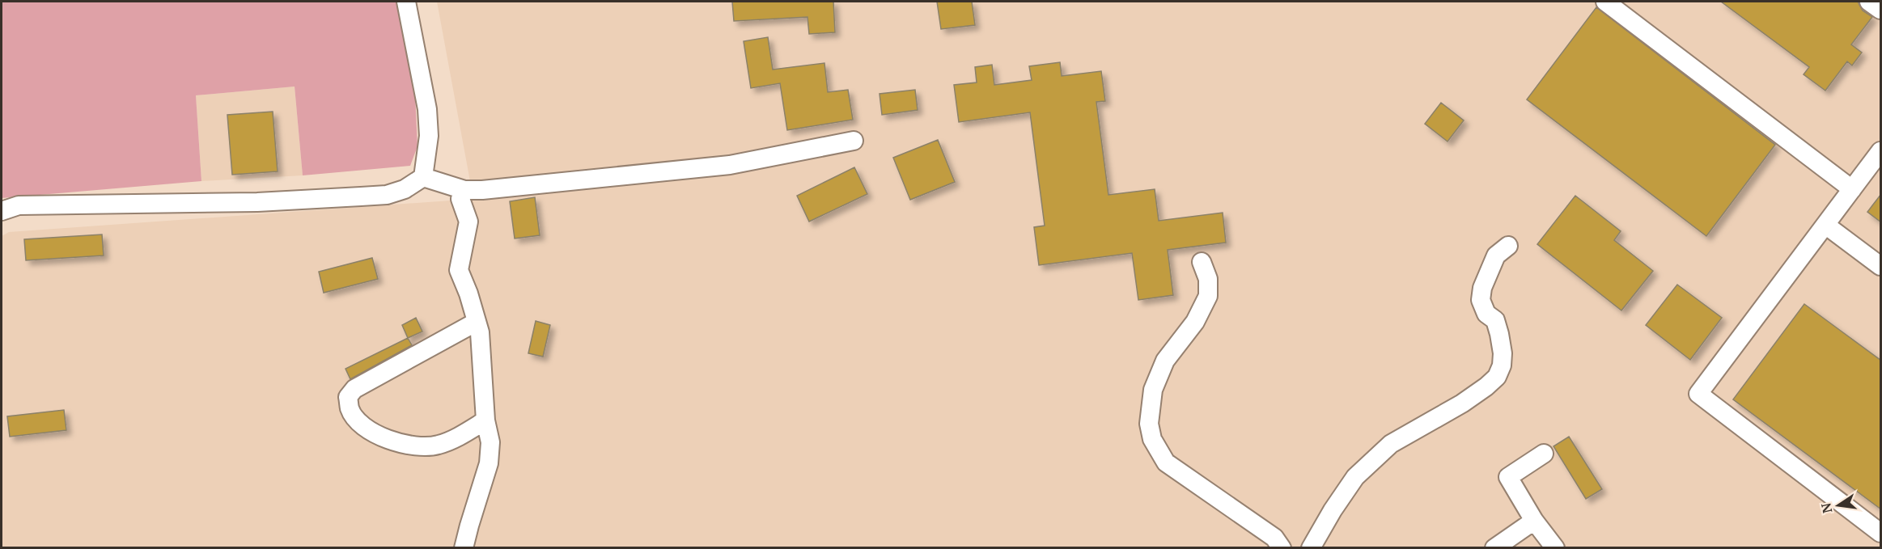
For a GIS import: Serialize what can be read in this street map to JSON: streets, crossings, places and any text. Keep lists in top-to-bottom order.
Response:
{
  "north": "left"
}
